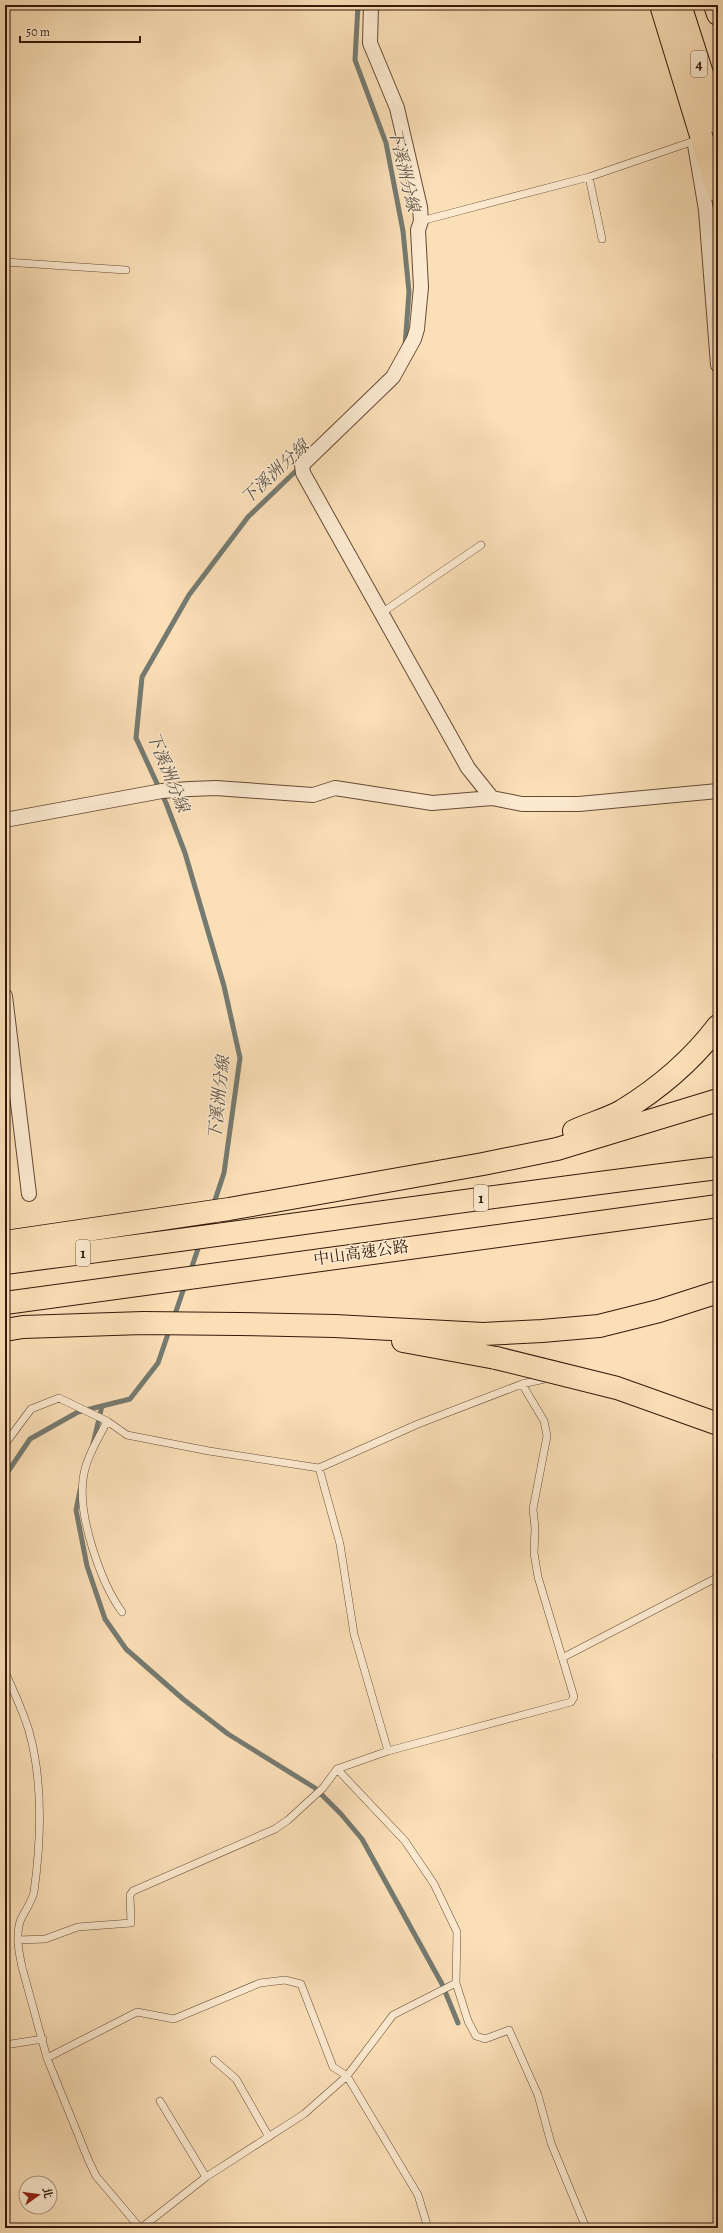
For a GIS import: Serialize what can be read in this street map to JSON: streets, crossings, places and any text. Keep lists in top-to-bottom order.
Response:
{
  "streets": {
    "highway": ["4", "1", "中山高速公路"]
  },
  "water": ["下溪洲分線"],
  "scale_bar": "50 m",
  "north": "right"
}
